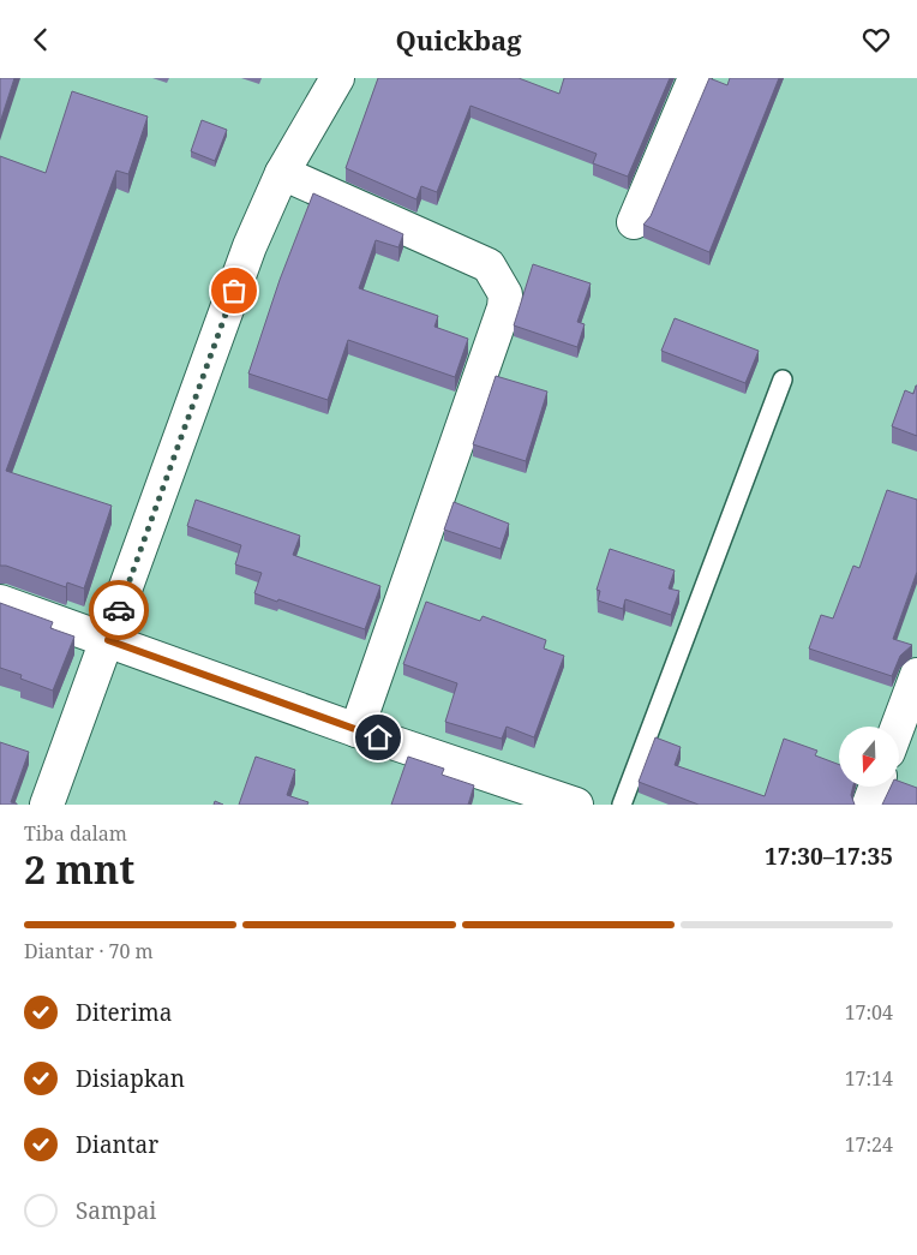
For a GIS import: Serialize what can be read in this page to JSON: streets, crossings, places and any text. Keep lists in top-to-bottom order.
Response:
{
  "north": "bottom",
  "page": {
    "header": "Quickbag",
    "heading": ["2 mnt", "Tiba dalam", "17:30–17:35"],
    "bar": "Diantar · 70 m",
    "list": [
      ["Diterima", "17:04"],
      ["Disiapkan", "17:14"],
      ["Diantar", "17:24"],
      "Sampai"
    ]
  }
}
